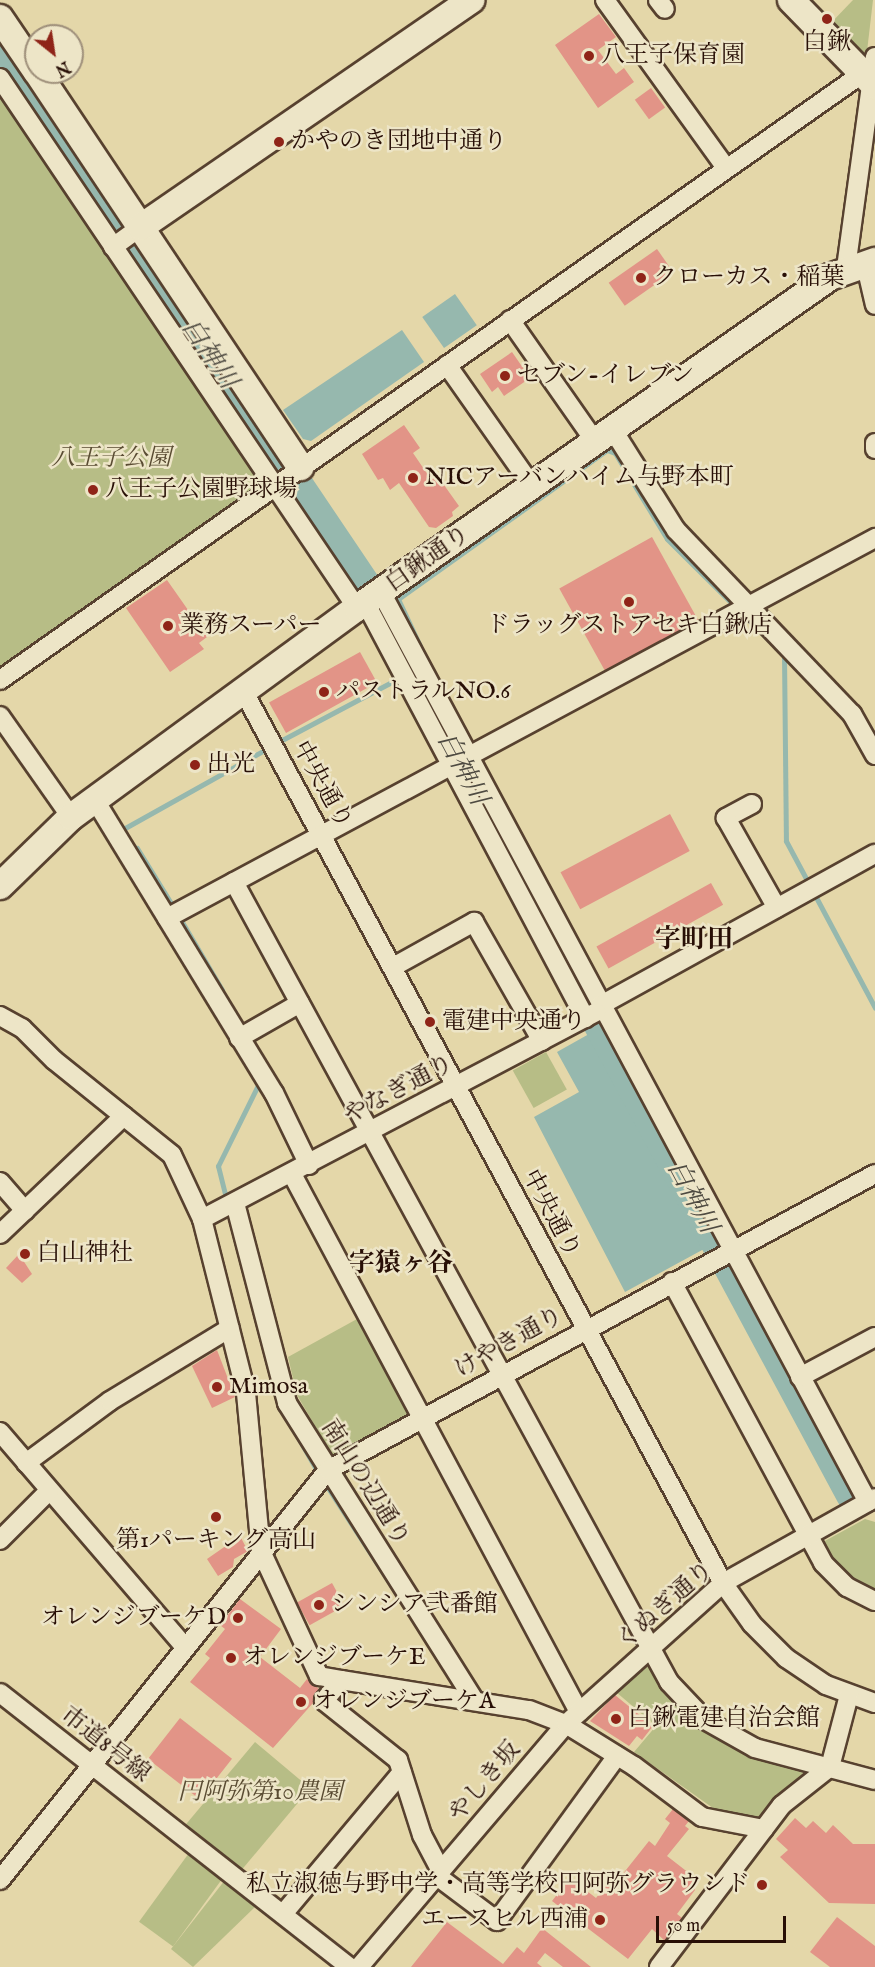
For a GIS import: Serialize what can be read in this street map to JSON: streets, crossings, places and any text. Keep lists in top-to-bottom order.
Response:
{
  "streets": {
    "street": [
      "白鍬通り",
      "中央通り",
      "やなぎ通り",
      "けやき通り",
      "南山の辺通り",
      "くぬぎ通り",
      "市道8号線",
      "やしき坂"
    ]
  },
  "crossings": [
    ["白鍬通り", "中央通り"],
    ["中央通り", "やなぎ通り"],
    ["中央通り", "けやき通り"],
    ["中央通り", "くぬぎ通り"],
    ["やなぎ通り", "南山の辺通り"],
    ["けやき通り", "南山の辺通り"],
    ["くぬぎ通り", "やしき坂"]
  ],
  "districts": ["字町田", "字猿ヶ谷"],
  "water": ["白神川"],
  "parks": ["八王子公園", "円阿弥第10農園"],
  "places": [
    "白鍬",
    "八王子保育園",
    "かやのき団地中通り",
    "クローカス・稲葉",
    "セブン-イレブン",
    "NICアーバンハイム与野本町",
    "八王子公園野球場",
    "ドラッグストアセキ白鍬店",
    "業務スーパー",
    "パストラルNO.6",
    "出光",
    "電建中央通り",
    "白山神社",
    "Mimosa",
    "第1パーキング高山",
    "シンシア弐番館",
    "オレンジブーケD",
    "オレンジブーケE",
    "オレンジブーケA",
    "白鍬電建自治会館",
    "私立淑徳与野中学・高等学校円阿弥グラウンド",
    "エースヒル西浦"
  ],
  "scale_bar": "50 m",
  "north": "bottom right"
}
